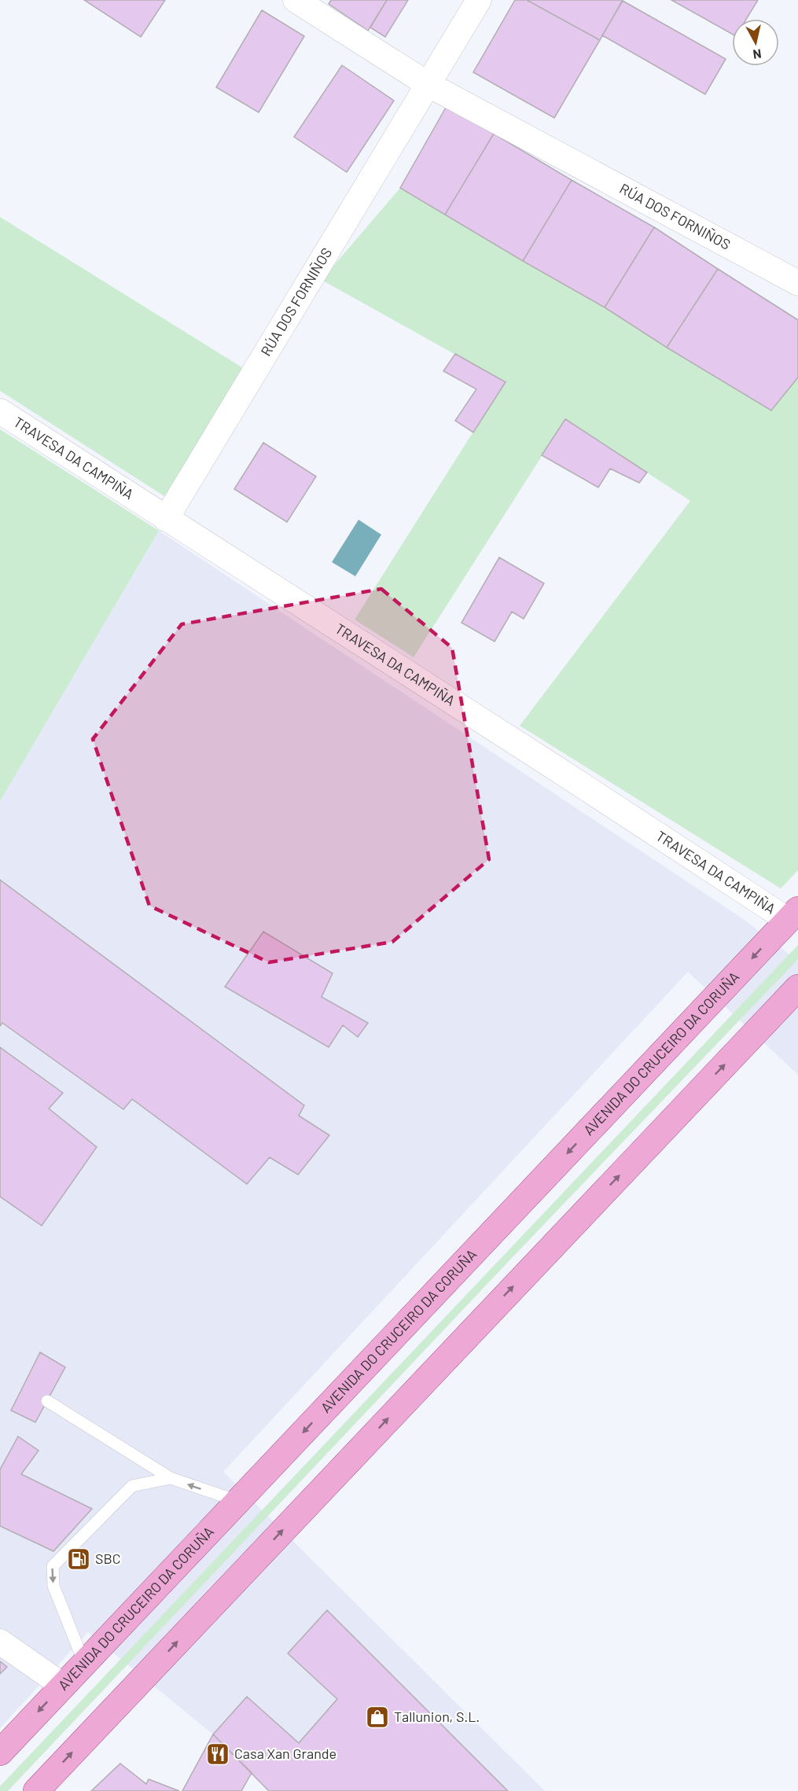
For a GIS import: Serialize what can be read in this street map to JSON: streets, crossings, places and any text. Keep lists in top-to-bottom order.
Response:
{
  "streets": {
    "main road": ["AVENIDA DO CRUCEIRO DA CORUÑA"],
    "street": ["RÚA DOS FORNIÑOS", "TRAVESA DA CAMPIÑA"]
  },
  "crossings": [
    ["RÚA DOS FORNIÑOS", "TRAVESA DA CAMPIÑA"],
    ["TRAVESA DA CAMPIÑA", "AVENIDA DO CRUCEIRO DA CORUÑA"]
  ],
  "places": {
    "fuel station": ["SBC"],
    "shop": ["Tallunion, S.L."],
    "restaurant": ["Casa Xan Grande"]
  },
  "north": "bottom"
}
